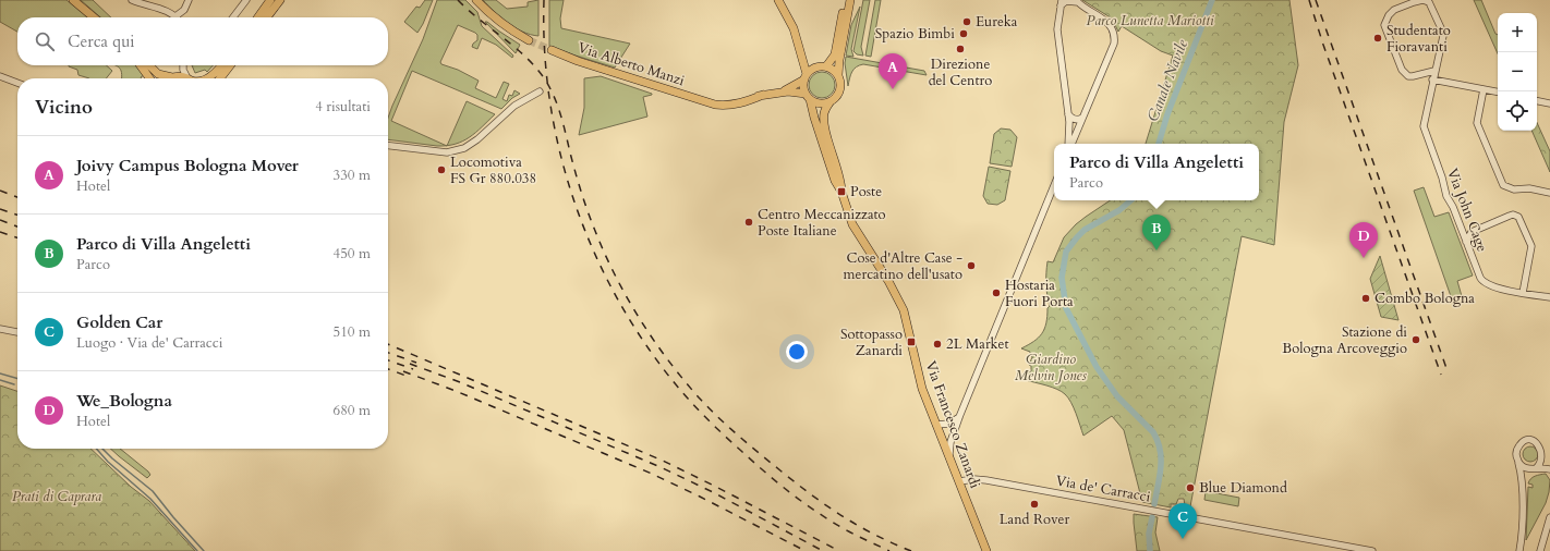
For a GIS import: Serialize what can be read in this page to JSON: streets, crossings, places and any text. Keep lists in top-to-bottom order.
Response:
{
  "streets": {
    "main road": ["Via Alberto Manzi", "Via Francesco Zanardi"],
    "street": ["Via John Cage", "Via de' Carracci"]
  },
  "crossings": [
    ["Via Alberto Manzi", "Via Francesco Zanardi"],
    ["Via Francesco Zanardi", "Via de' Carracci"]
  ],
  "water": ["Canale Navile"],
  "parks": ["Parco Lunetta Mariotti", "Giardino Melvin Jones", "Prati di Caprara"],
  "places": {
    "other": [
      "Eureka",
      "Spazio Bimbi",
      "Studentato Fioravanti",
      "Direzione del Centro",
      "Locomotiva FS Gr 880.038",
      "Centro Meccanizzato Poste Italiane",
      "Cose d'Altre Case - mercatino dell'usato",
      "Hostaria Fuori Porta",
      "Combo Bologna",
      "Stazione di Bologna Arcoveggio",
      "2L Market",
      "Blue Diamond",
      "Land Rover"
    ],
    "transit": ["Poste", "Sottopasso Zanardi"]
  },
  "page": {
    "map_buttons": ["+", "−"],
    "search": "Cerca qui",
    "pins": [
      "A",
      "B",
      "D",
      "C"
    ],
    "heading": ["Vicino", "4 risultati"],
    "list": [
      {
        "mark": "A",
        "name": "Joivy Campus Bologna Mover",
        "note": "Hotel",
        "value": "330 m"
      },
      {
        "mark": "B",
        "name": "Parco di Villa Angeletti",
        "note": "Parco",
        "value": "450 m"
      },
      {
        "mark": "C",
        "name": "Golden Car",
        "note": "Luogo · Via de' Carracci",
        "value": "510 m"
      },
      {
        "mark": "D",
        "name": "We_Bologna",
        "note": "Hotel",
        "value": "680 m"
      }
    ],
    "popup": ["Parco di Villa Angeletti", "Parco"]
  }
}
